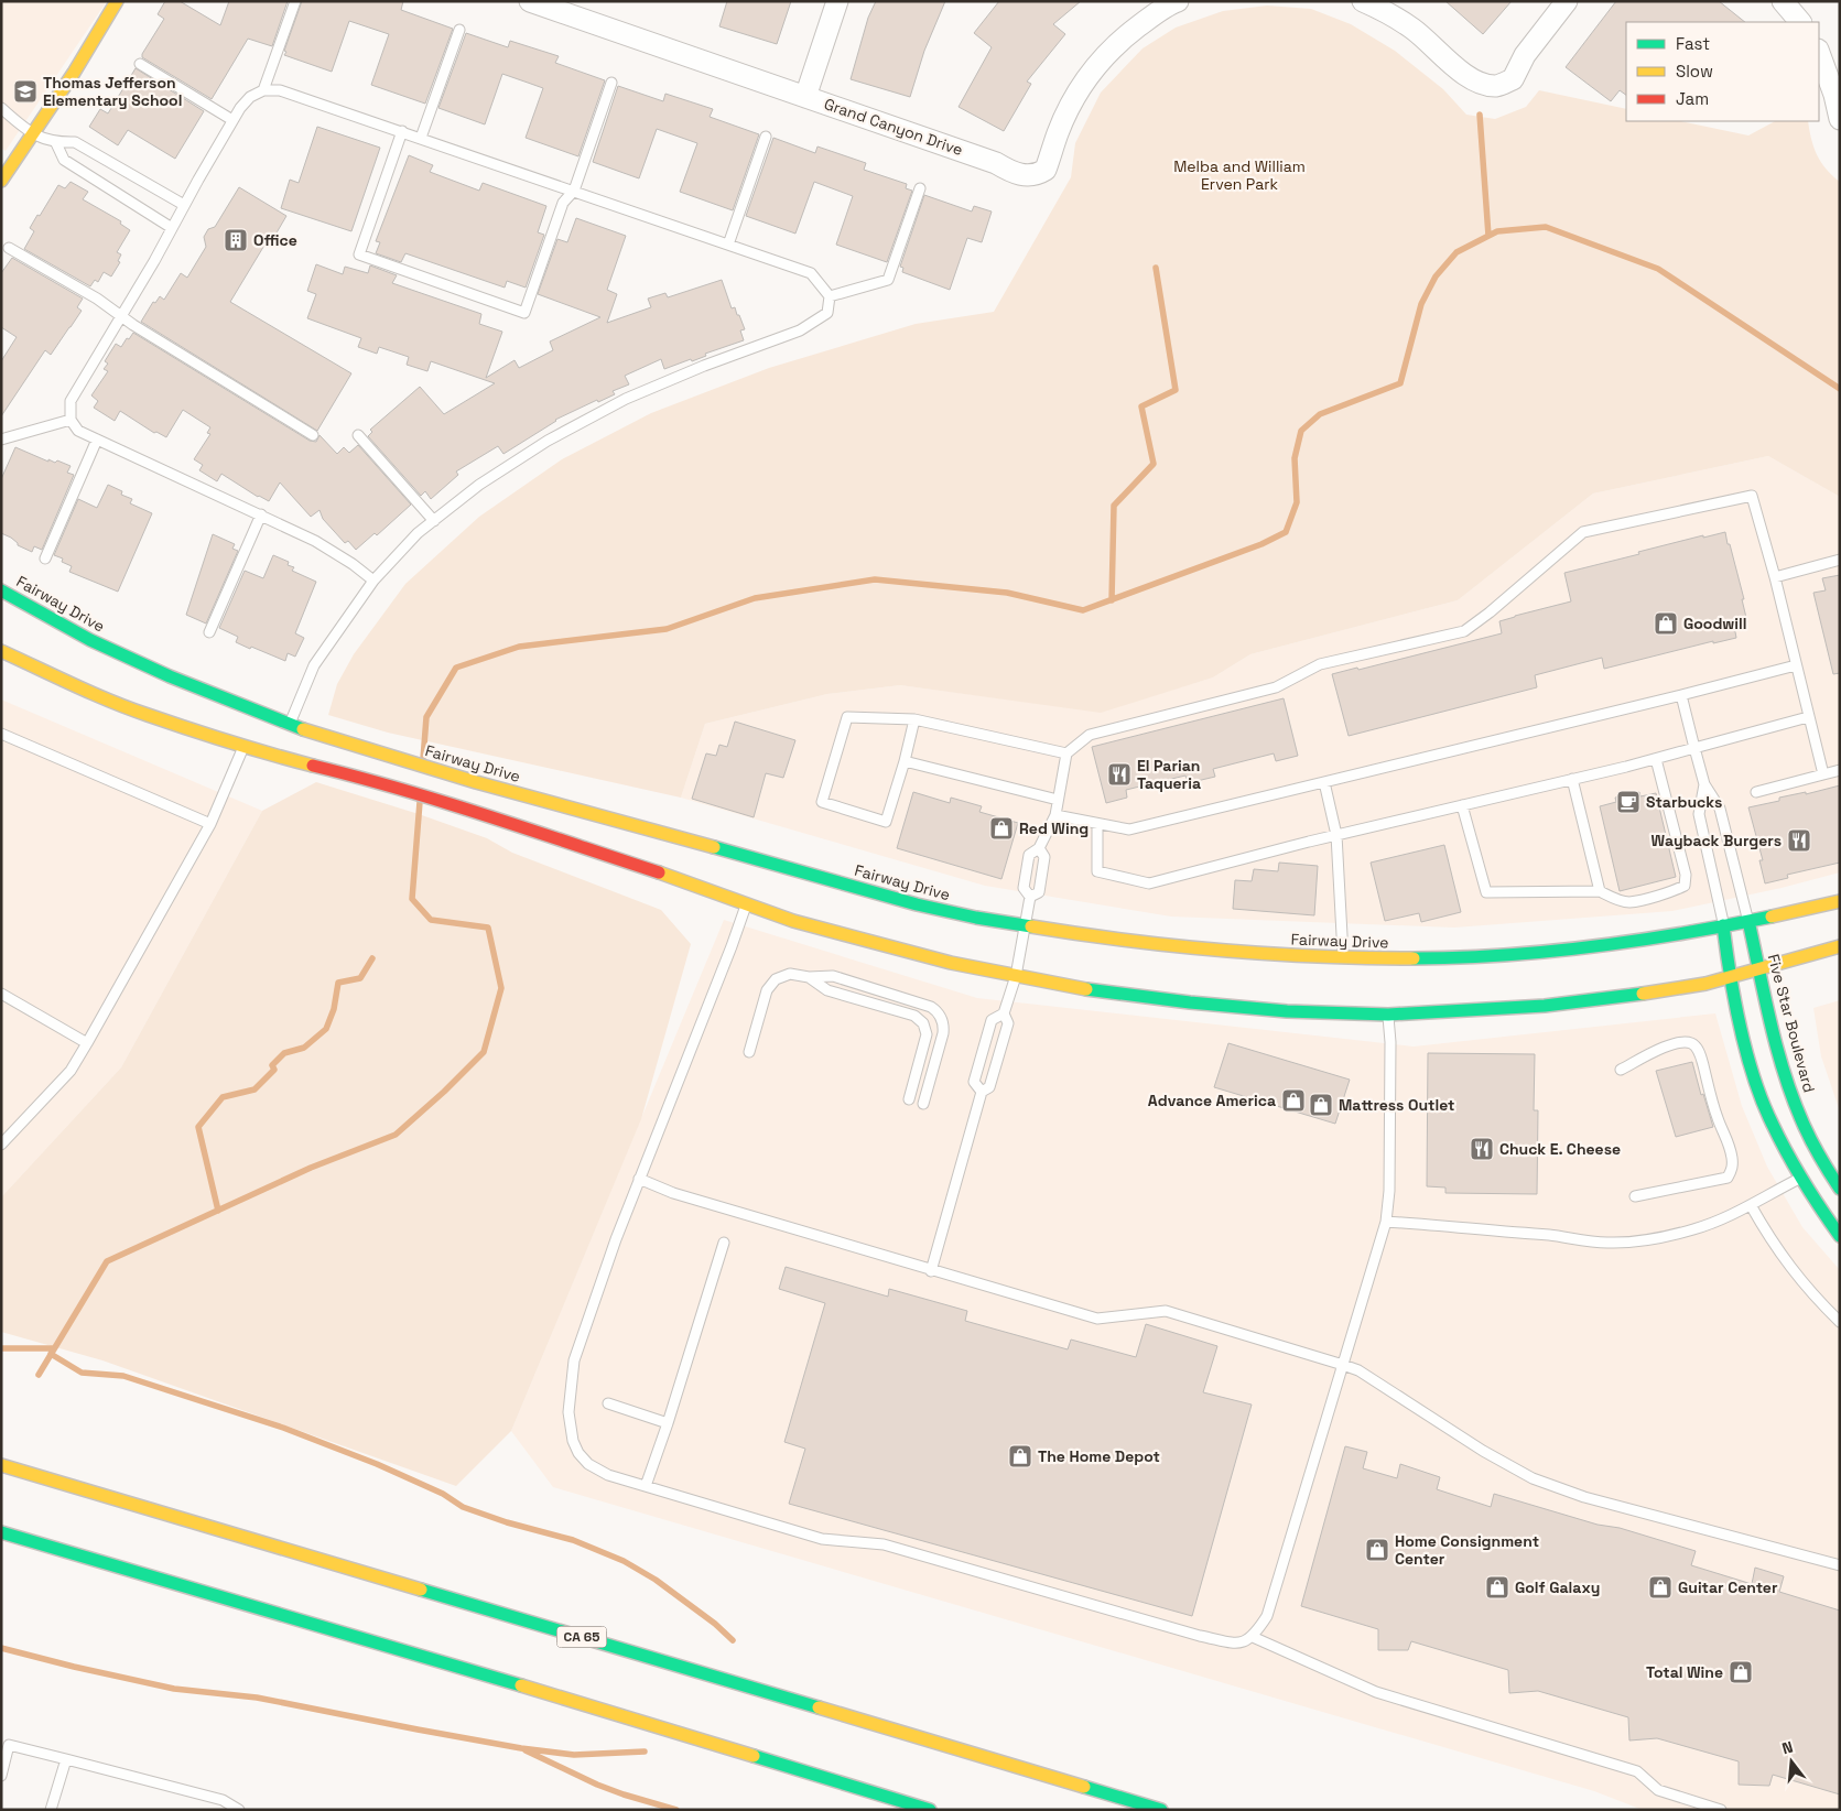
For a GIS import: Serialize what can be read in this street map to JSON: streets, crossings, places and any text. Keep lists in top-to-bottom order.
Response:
{
  "streets": {
    "main road": ["Fairway Drive", "Five Star Boulevard", "CA 65"],
    "street": ["Grand Canyon Drive"]
  },
  "crossings": [
    ["Fairway Drive", "Five Star Boulevard"]
  ],
  "parks": ["Melba and William Erven Park"],
  "places": {
    "school or university": ["Thomas Jefferson Elementary School"],
    "building": ["Office"],
    "shop": [
      "Goodwill",
      "Red Wing",
      "Advance America",
      "Mattress Outlet",
      "The Home Depot",
      "Home Consignment Center",
      "Golf Galaxy",
      "Guitar Center",
      "Total Wine"
    ],
    "restaurant": ["El Parian Taqueria", "Wayback Burgers", "Chuck E. Cheese"],
    "cafe": ["Starbucks"]
  },
  "legend": ["Fast", "Slow", "Jam"],
  "north": "top"
}
